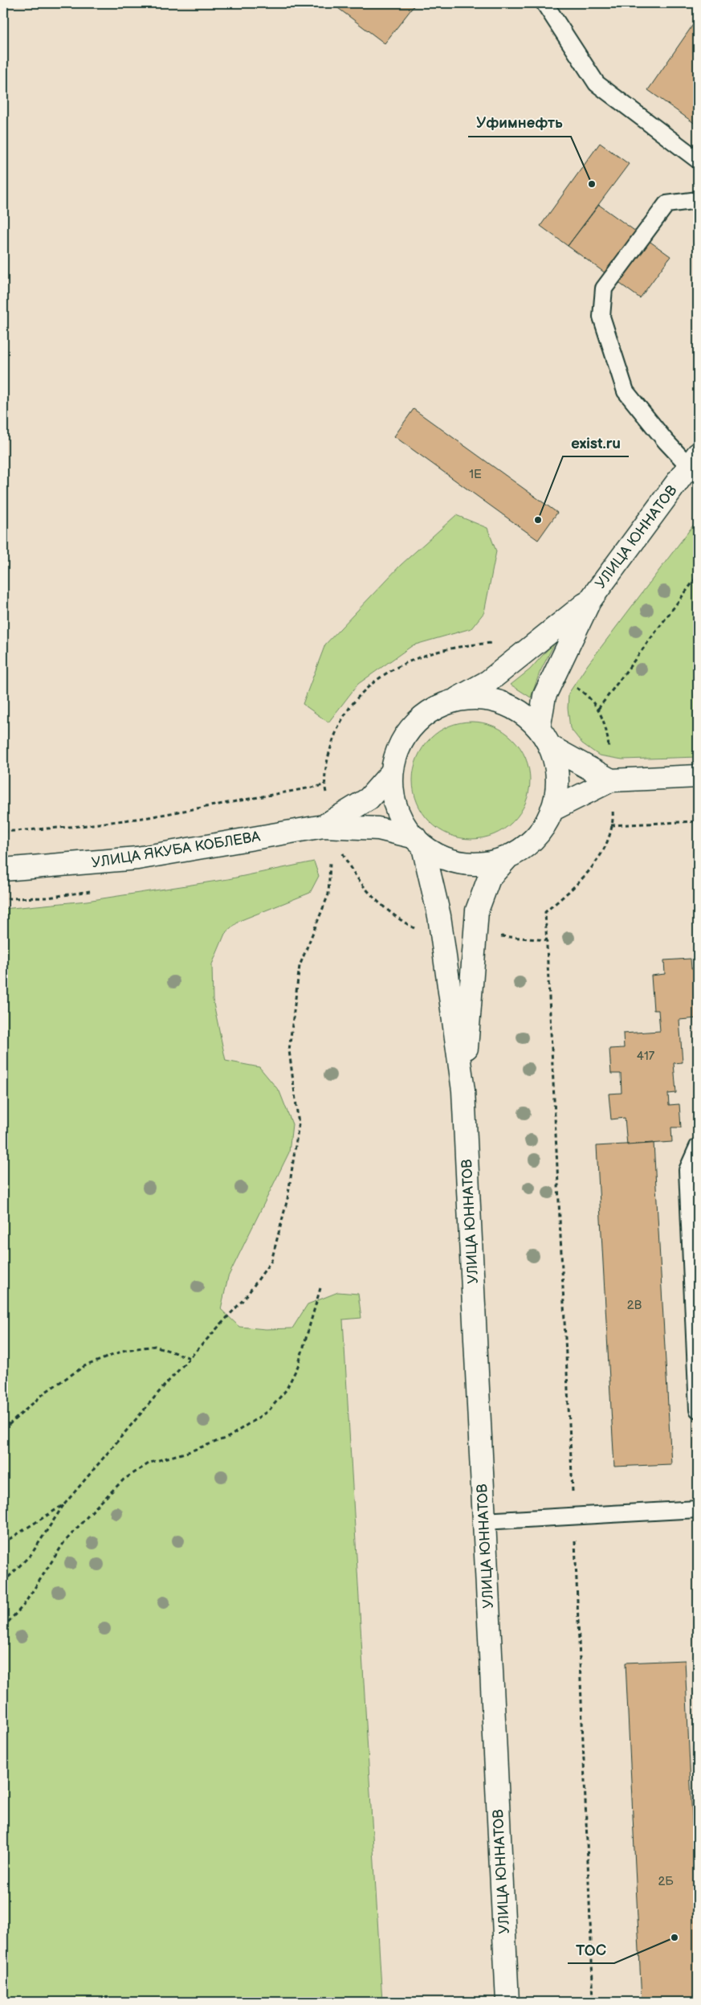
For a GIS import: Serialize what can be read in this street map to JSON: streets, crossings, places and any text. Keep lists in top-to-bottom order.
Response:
{
  "streets": {
    "main road": ["УЛИЦА ЮННАТОВ", "УЛИЦА ЯКУБА КОБЛЕВА"]
  },
  "crossings": [
    ["УЛИЦА ЮННАТОВ", "УЛИЦА ЯКУБА КОБЛЕВА"]
  ],
  "places": ["Уфимнефть", "exist.ru", "ТОС"],
  "house_numbers": [
    "1Е",
    "417",
    "2В",
    "2Б"
  ]
}
